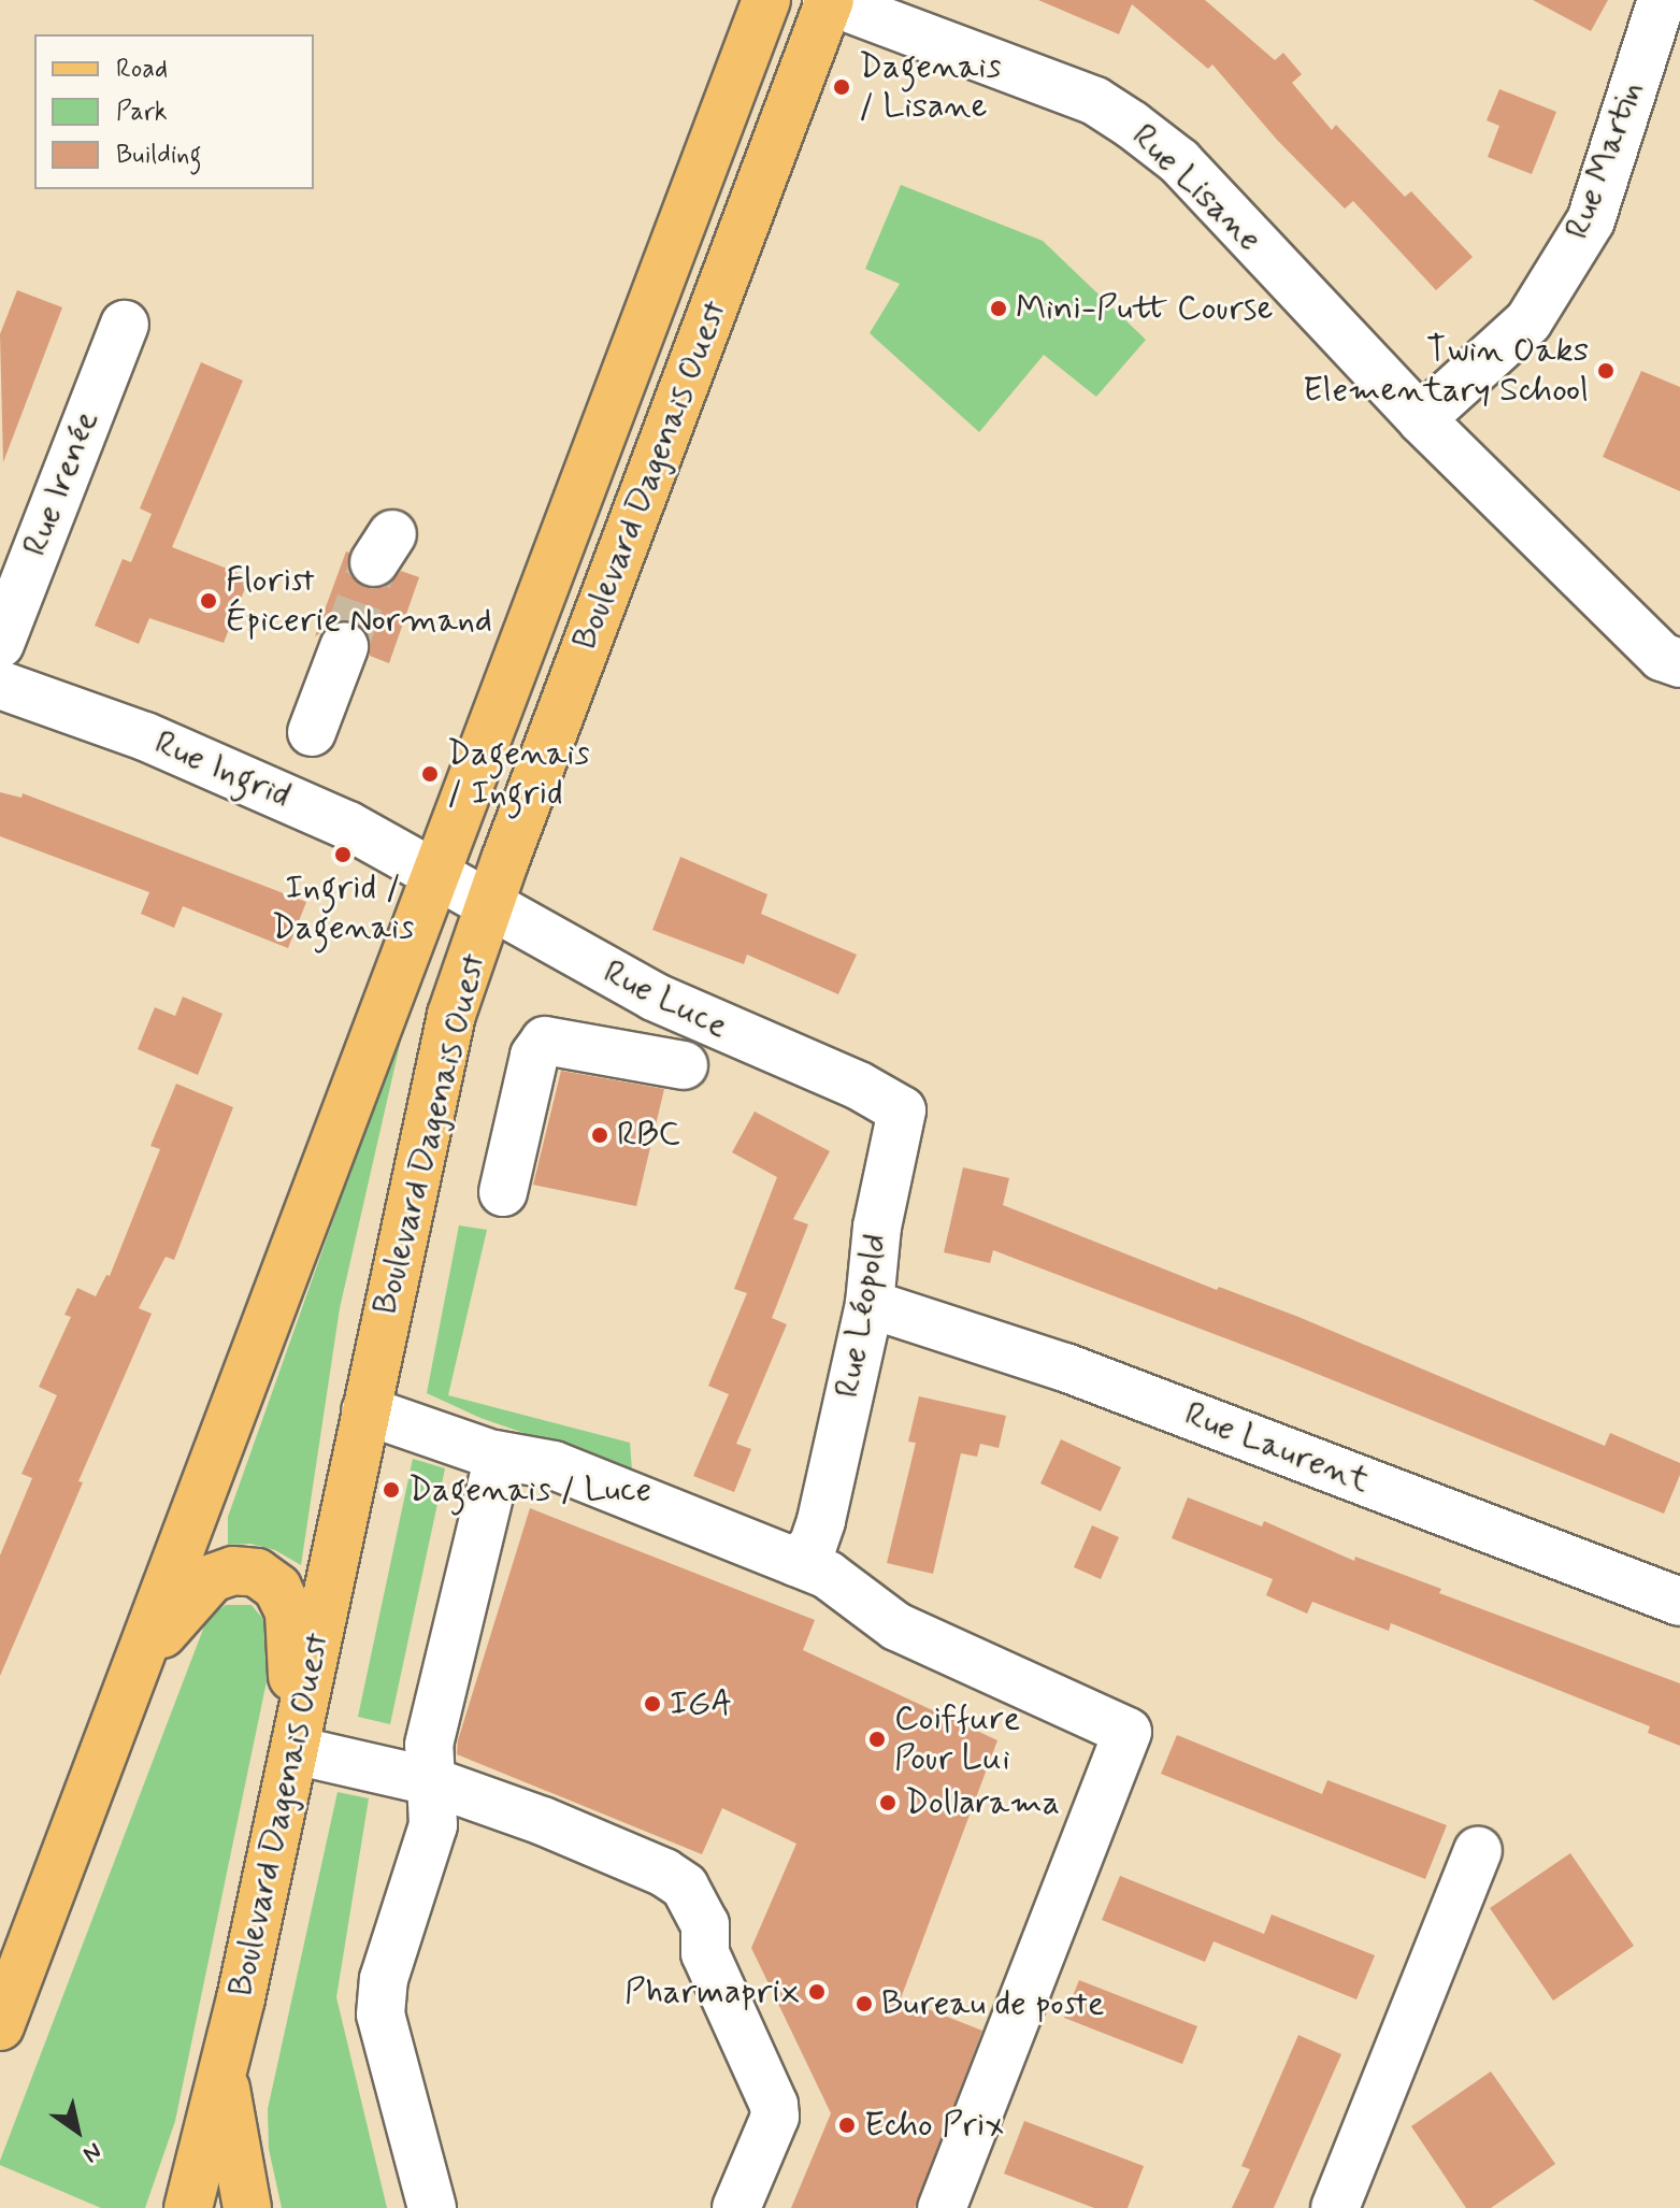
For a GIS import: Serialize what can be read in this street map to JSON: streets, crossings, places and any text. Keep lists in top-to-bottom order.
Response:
{
  "streets": {
    "main road": ["Boulevard Dagenais Ouest"],
    "street": [
      "Rue Martin",
      "Rue Lisane",
      "Rue Irenée",
      "Rue Ingrid",
      "Rue Luce",
      "Rue Léopold",
      "Rue Laurent"
    ]
  },
  "crossings": [
    ["Rue Martin", "Rue Lisane"],
    ["Rue Lisane", "Boulevard Dagenais Ouest"],
    ["Boulevard Dagenais Ouest", "Rue Ingrid"],
    ["Boulevard Dagenais Ouest", "Rue Luce"],
    ["Rue Ingrid", "Rue Luce"],
    ["Rue Luce", "Rue Léopold"],
    ["Rue Léopold", "Rue Laurent"]
  ],
  "places": [
    "Dagenais / Lisane",
    "Mini-Putt Course",
    "Twin Oaks Elementary School",
    "Florist Épicerie Normand",
    "Dagenais / Ingrid",
    "Ingrid / Dagenais",
    "RBC",
    "Dagenais / Luce",
    "IGA",
    "Coiffure Pour Lui",
    "Dollarama",
    "Pharmaprix",
    "Bureau de poste",
    "Echo Prix"
  ],
  "legend": ["Road", "Park", "Building"],
  "north": "bottom right"
}
